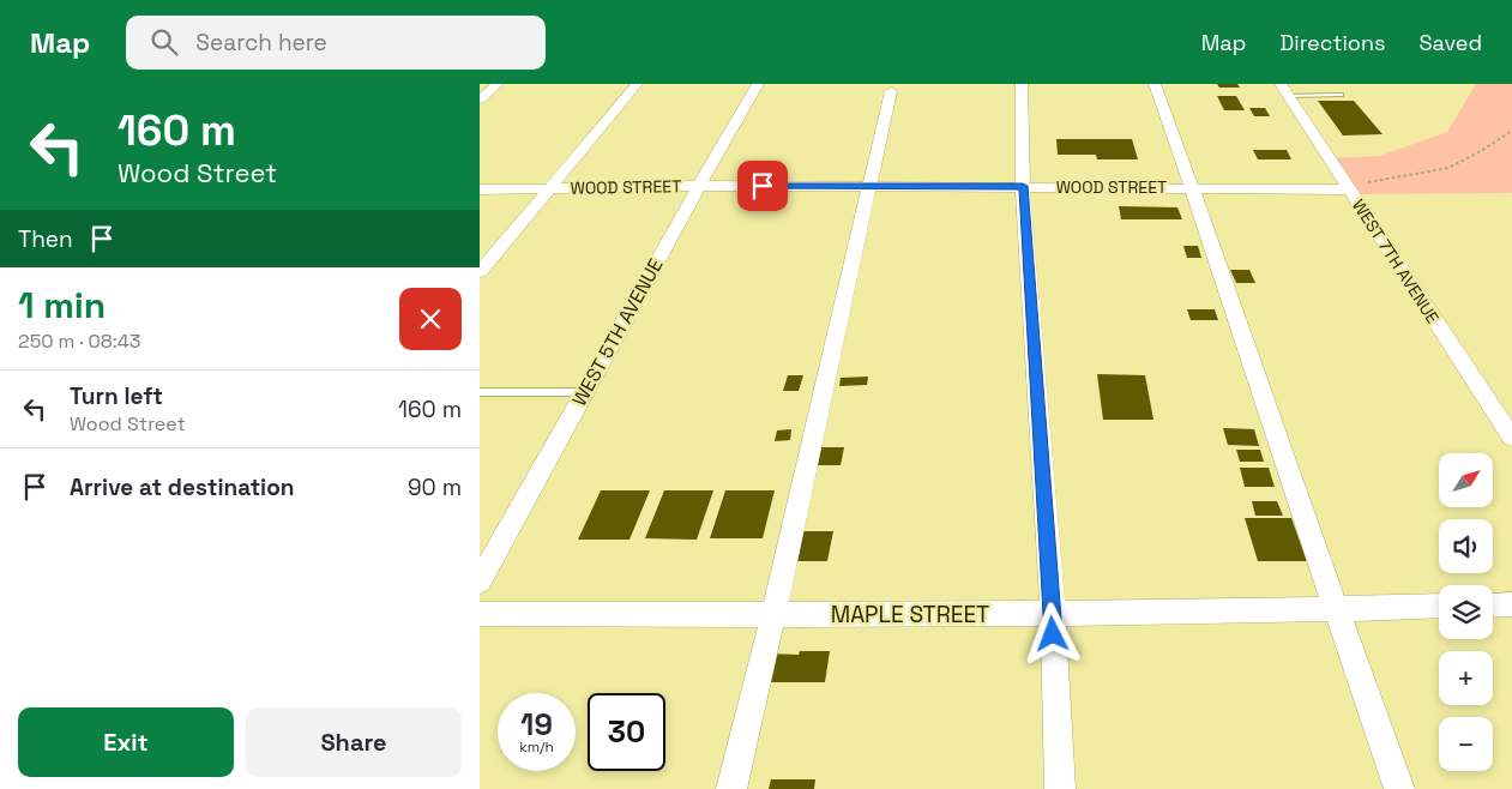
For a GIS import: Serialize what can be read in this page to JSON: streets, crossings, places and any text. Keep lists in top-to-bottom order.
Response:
{
  "streets": {
    "street": [
      "WOOD STREET",
      "WEST 7TH AVENUE",
      "WEST 5TH AVENUE",
      "MAPLE STREET"
    ]
  },
  "crossings": [
    ["WOOD STREET", "WEST 7TH AVENUE"],
    ["WOOD STREET", "WEST 5TH AVENUE"]
  ],
  "north": "top right",
  "page": {
    "header": "Map",
    "search": "Search here",
    "nav": ["Map", "Directions", "Saved"],
    "turn": ["160 m", "Wood Street"],
    "then": "Then",
    "heading": ["1 min", "250 m · 08:43"],
    "list": [
      {
        "name": "Turn left",
        "note": "Wood Street",
        "value": "160 m"
      },
      {
        "name": "Arrive at destination",
        "value": "90 m"
      }
    ],
    "map_buttons": ["+", "−"],
    "speed": "19 km/h",
    "limit": "30",
    "buttons": ["Exit", "Share"]
  }
}
